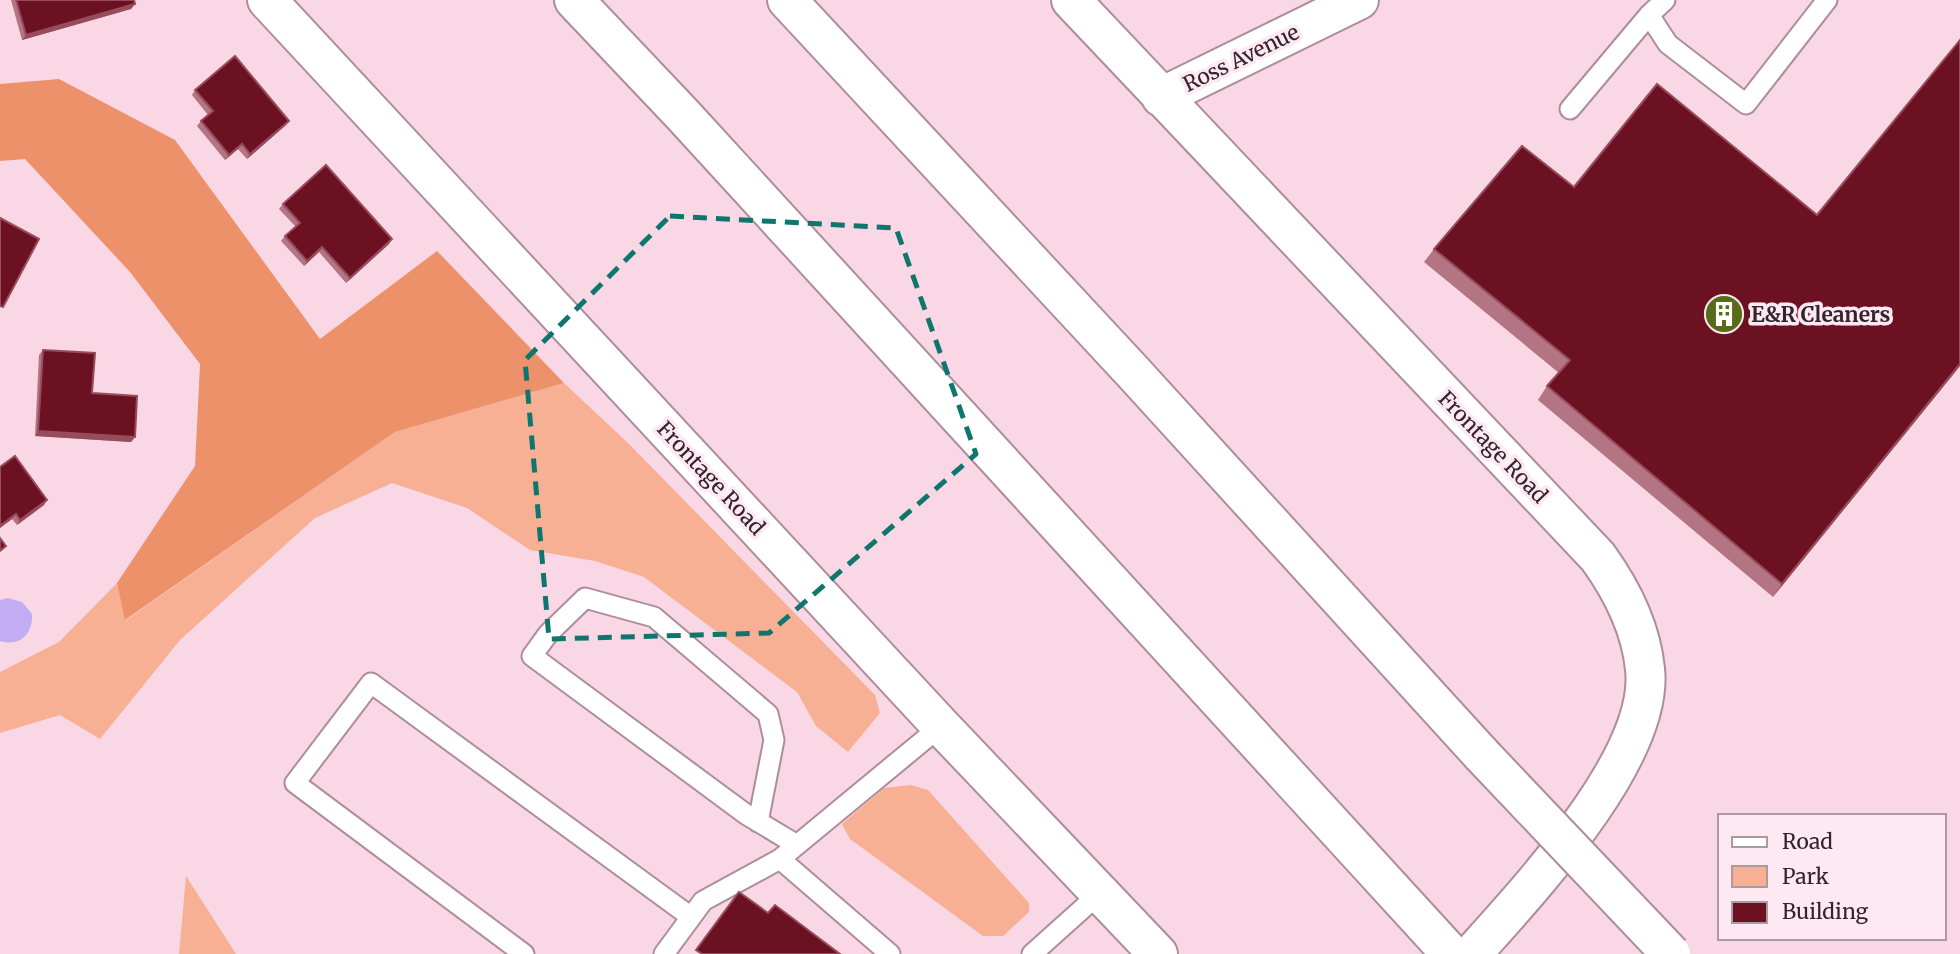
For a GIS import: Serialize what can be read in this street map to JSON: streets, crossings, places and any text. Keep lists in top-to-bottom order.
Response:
{
  "streets": {
    "main road": ["Ross Avenue", "Frontage Road"]
  },
  "crossings": [
    ["Ross Avenue", "Frontage Road"]
  ],
  "places": {
    "building": ["E&R Cleaners"]
  },
  "legend": ["Road", "Park", "Building"]
}
